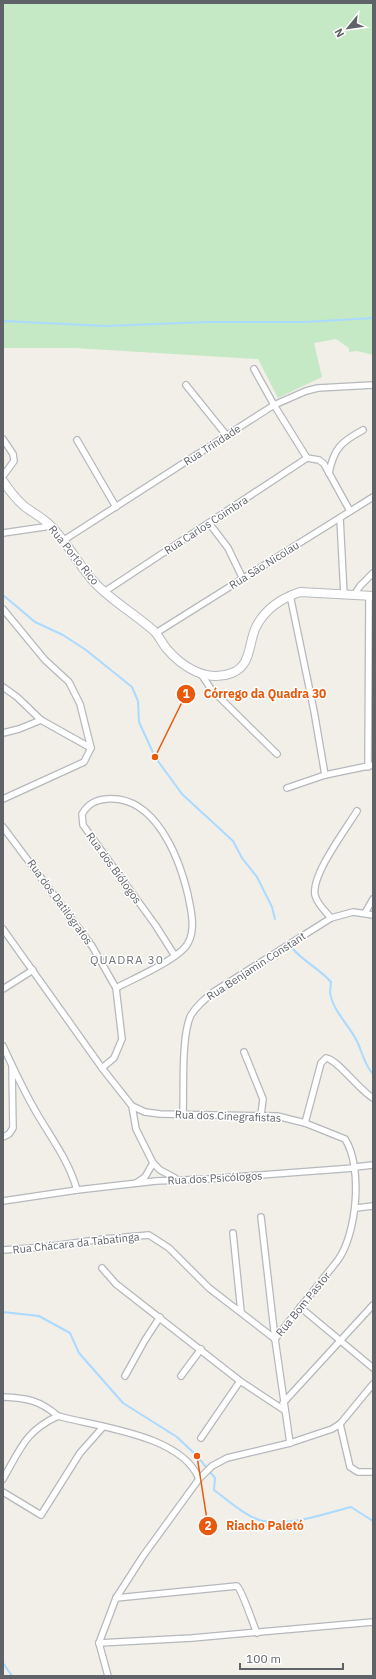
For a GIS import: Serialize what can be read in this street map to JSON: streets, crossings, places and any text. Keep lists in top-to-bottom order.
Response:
{
  "streets": {
    "street": [
      "Rua Trindade",
      "Rua Carlos Coimbra",
      "Rua Porto Rico",
      "Rua São Nicolau",
      "Rua dos Biólogos",
      "Rua dos Datilógrafos",
      "Rua Benjamin Constant",
      "Rua dos Cinegrafistas",
      "Rua dos Psicólogos",
      "Rua Chácara da Tabatinga",
      "Rua Bom Pastor"
    ]
  },
  "crossings": [
    ["Rua Trindade", "Rua Porto Rico"],
    ["Rua Carlos Coimbra", "Rua Porto Rico"],
    ["Rua Porto Rico", "Rua São Nicolau"],
    ["Rua dos Biólogos", "Rua dos Datilógrafos"],
    ["Rua Benjamin Constant", "Rua dos Cinegrafistas"],
    ["Rua dos Cinegrafistas", "Rua dos Psicólogos"],
    ["Rua dos Cinegrafistas", "Rua Bom Pastor"],
    ["Rua Chácara da Tabatinga", "Rua Bom Pastor"]
  ],
  "districts": ["QUADRA 30"],
  "places": ["Córrego da Quadra 30", "Riacho Paletó"],
  "scale_bar": "100 m",
  "north": "bottom left"
}
